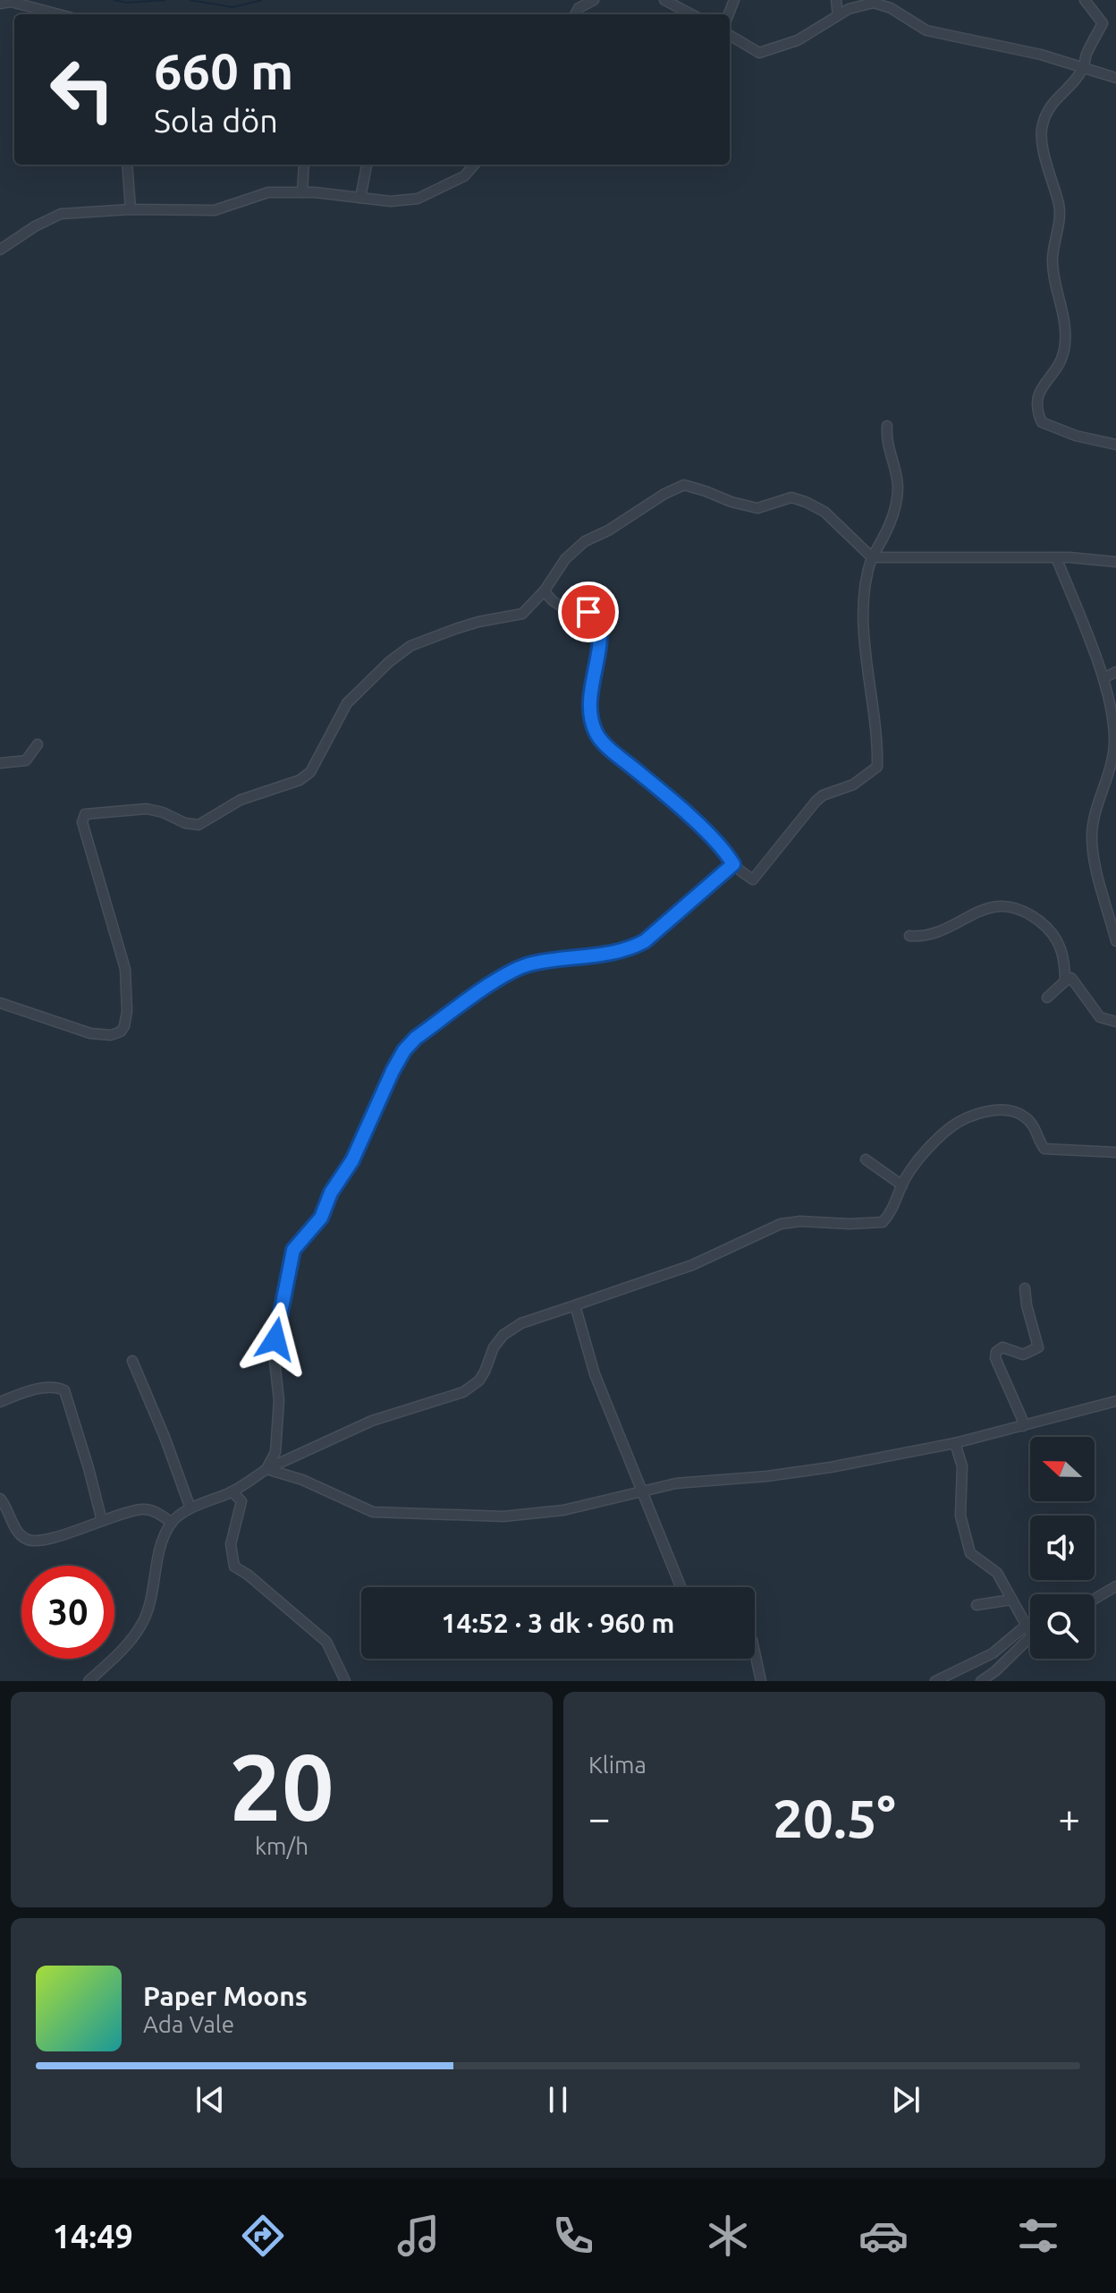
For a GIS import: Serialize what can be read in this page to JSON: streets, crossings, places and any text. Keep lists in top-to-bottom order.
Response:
{
  "north": "left",
  "page": {
    "turn": ["660 m", "Sola dön"],
    "limit": "30",
    "trip": "14:52 · 3 dk · 960 m",
    "tile": [
      ["20", "km/h"],
      "Klima"
    ],
    "heat": ["−", "20.5°", "+"],
    "song": ["Paper Moons", "Ada Vale"],
    "tabs": "14:49"
  }
}
